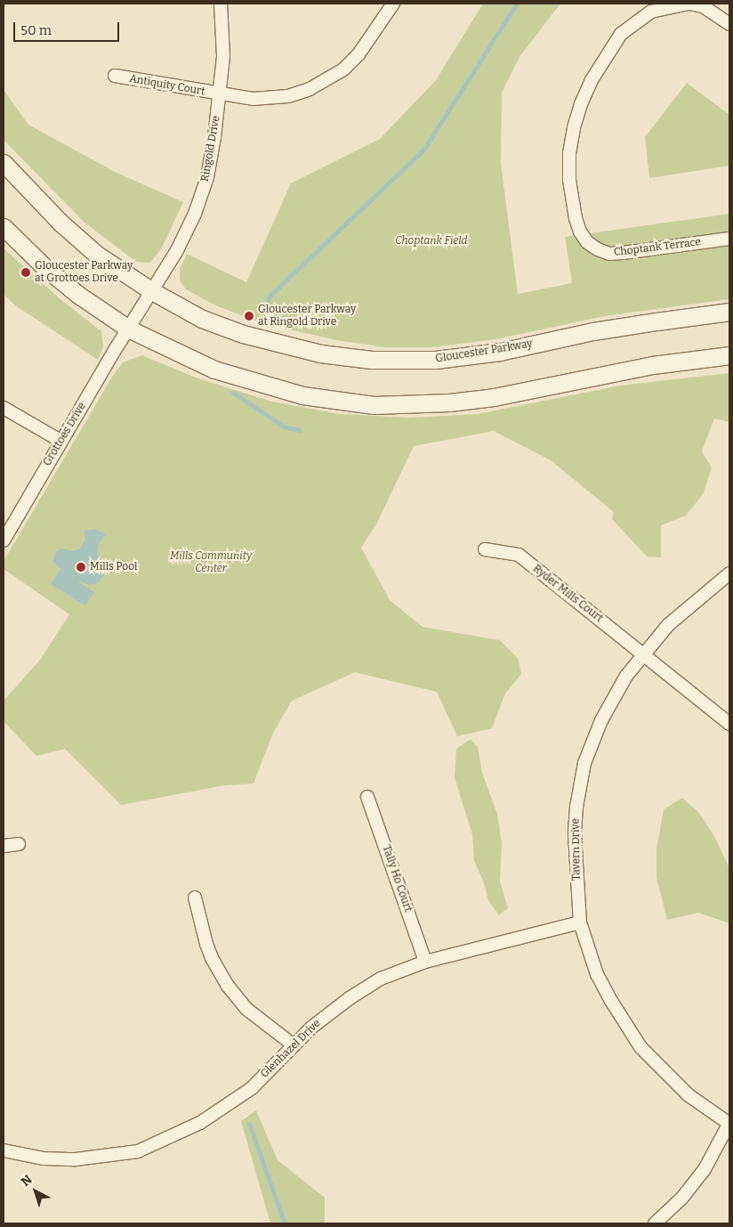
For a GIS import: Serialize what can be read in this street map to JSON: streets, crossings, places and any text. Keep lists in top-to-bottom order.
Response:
{
  "streets": {
    "main road": ["Gloucester Parkway"],
    "street": [
      "Antiquity Court",
      "Ringold Drive",
      "Choptank Terrace",
      "Grottoes Drive",
      "Ryder Mills Court",
      "Tavern Drive",
      "Tally Ho Court",
      "Glenhazel Drive"
    ]
  },
  "crossings": [
    ["Antiquity Court", "Ringold Drive"],
    ["Ringold Drive", "Gloucester Parkway"],
    ["Ringold Drive", "Grottoes Drive"],
    ["Ryder Mills Court", "Tavern Drive"],
    ["Tavern Drive", "Glenhazel Drive"],
    ["Tally Ho Court", "Glenhazel Drive"]
  ],
  "parks": ["Choptank Field", "Mills Community Center"],
  "places": ["Gloucester Parkway at Grottoes Drive", "Gloucester Parkway at Ringold Drive", "Mills Pool"],
  "scale_bar": "50 m",
  "north": "top left"
}
